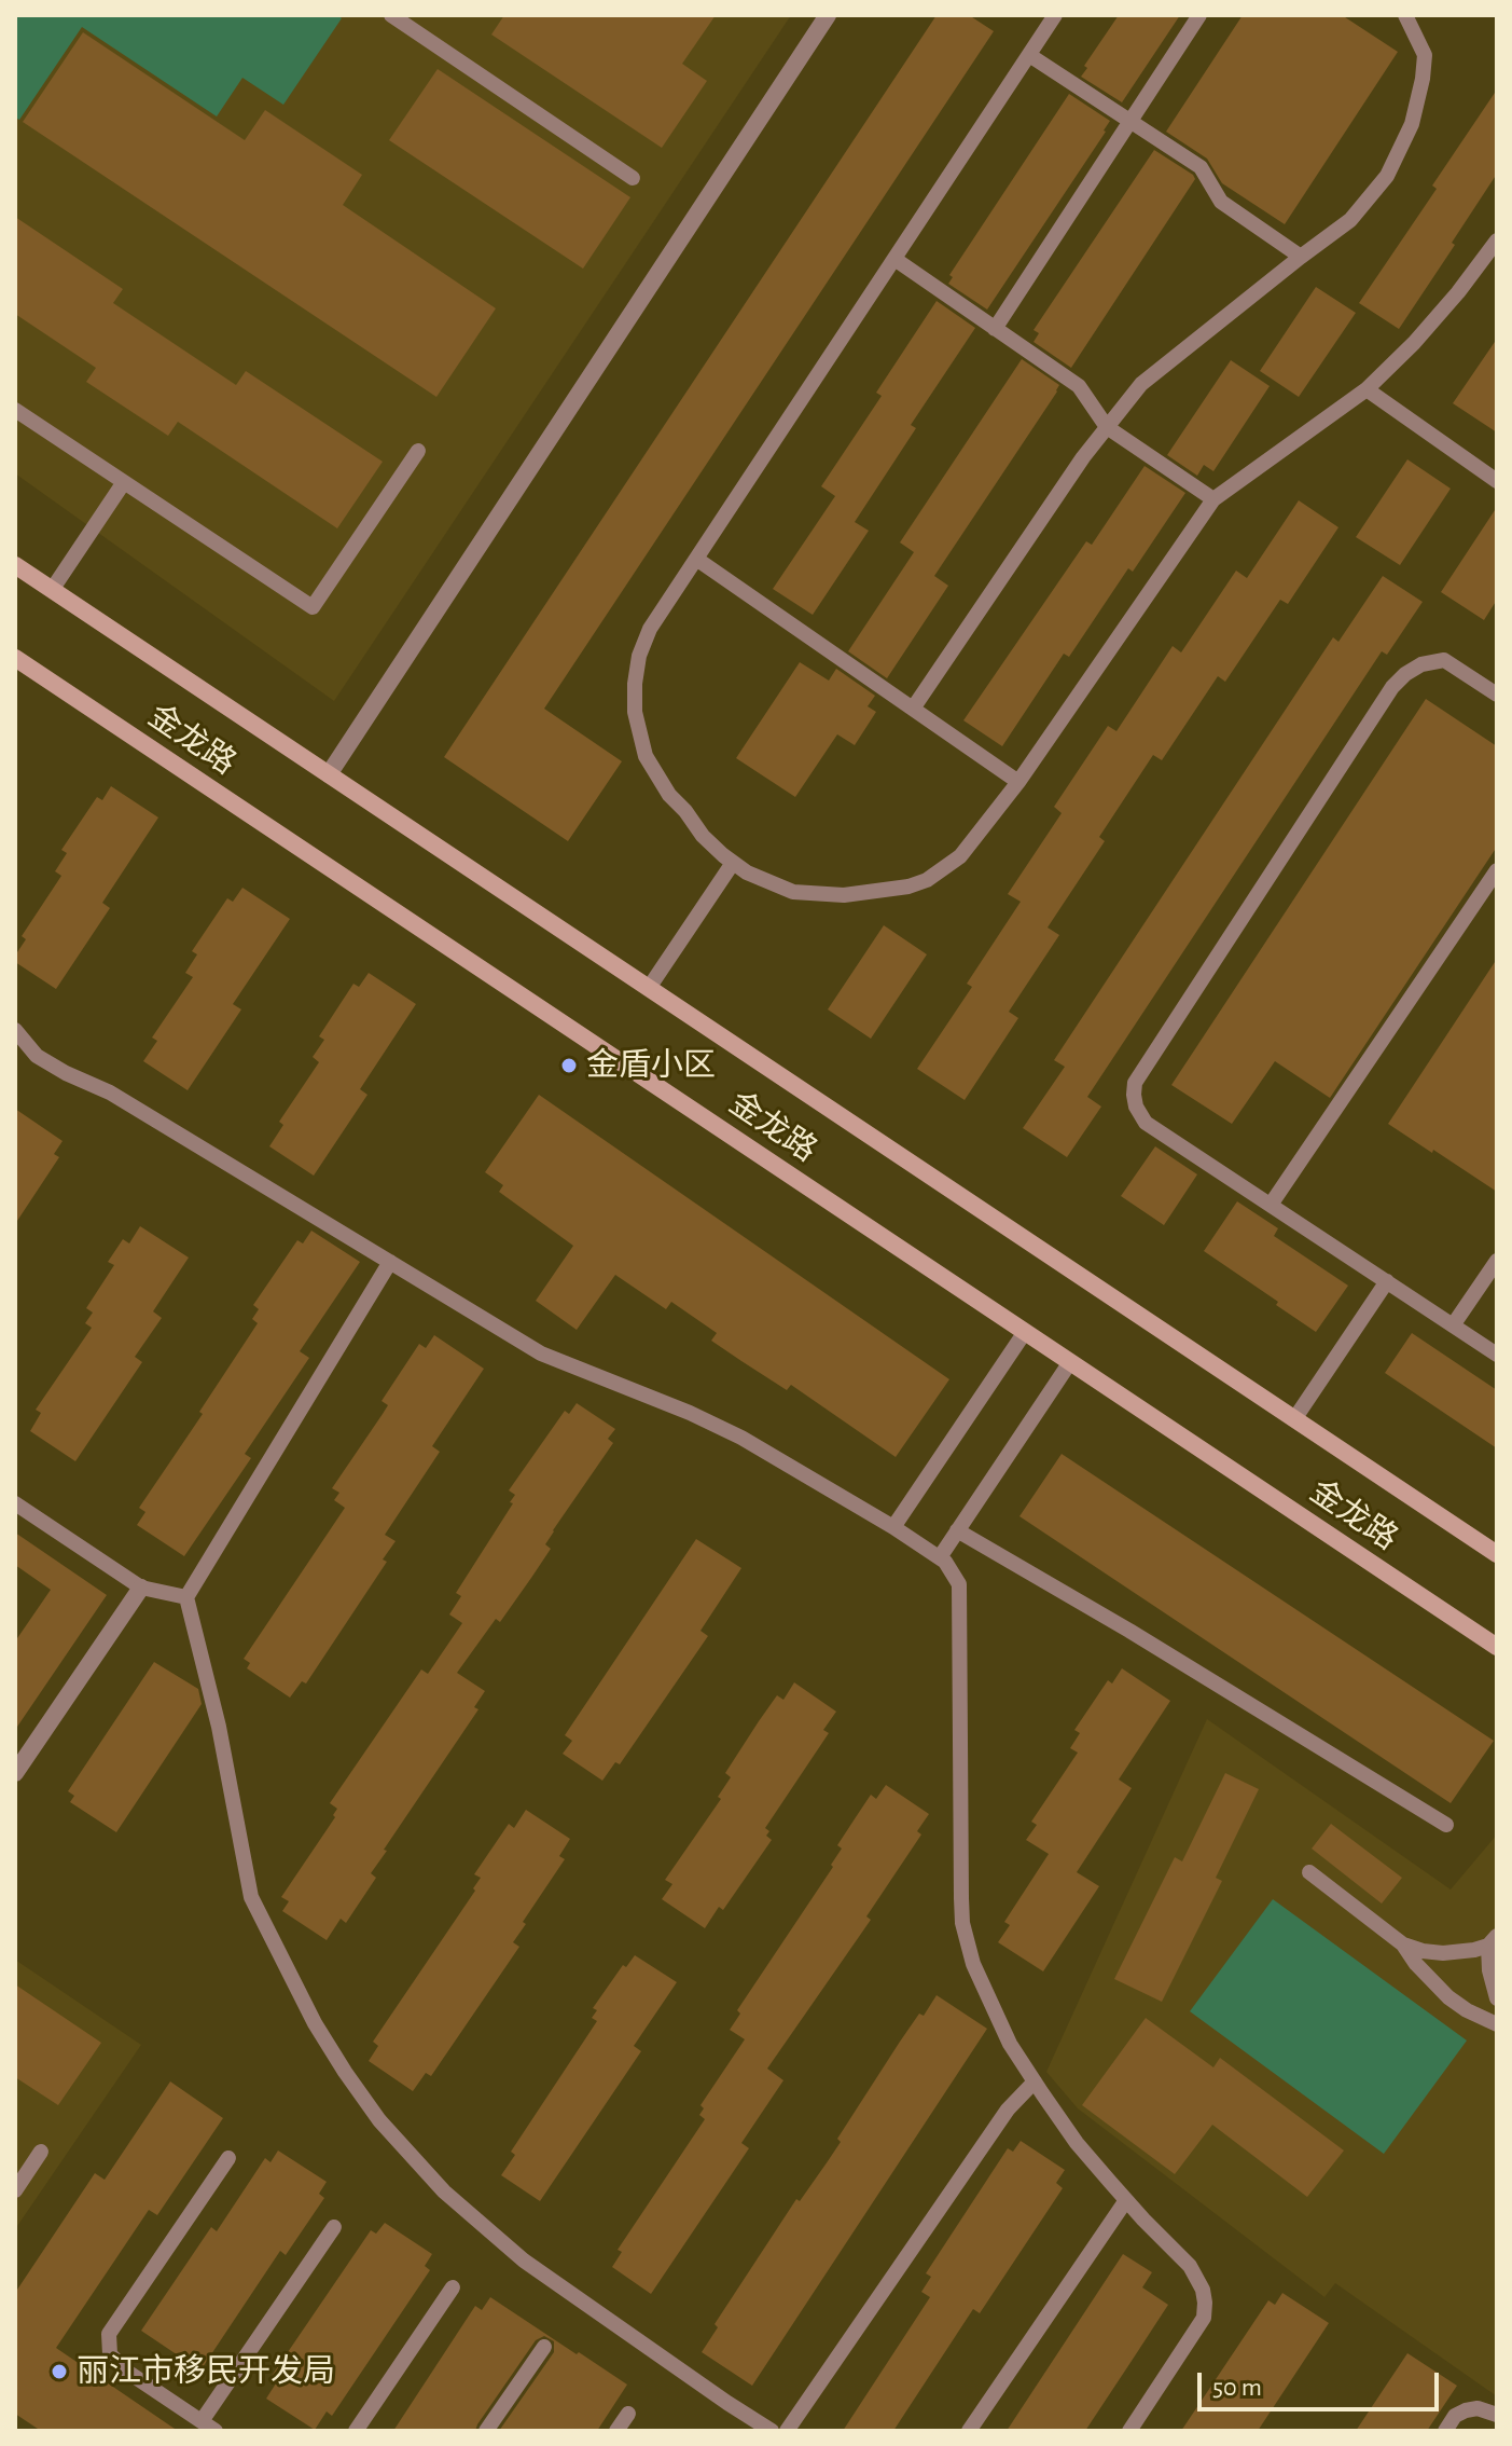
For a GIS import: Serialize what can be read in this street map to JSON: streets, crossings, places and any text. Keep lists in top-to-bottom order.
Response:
{
  "streets": {
    "main road": ["金龙路"]
  },
  "places": ["金盾小区", "丽江市移民开发局"],
  "scale_bar": "50 m"
}
